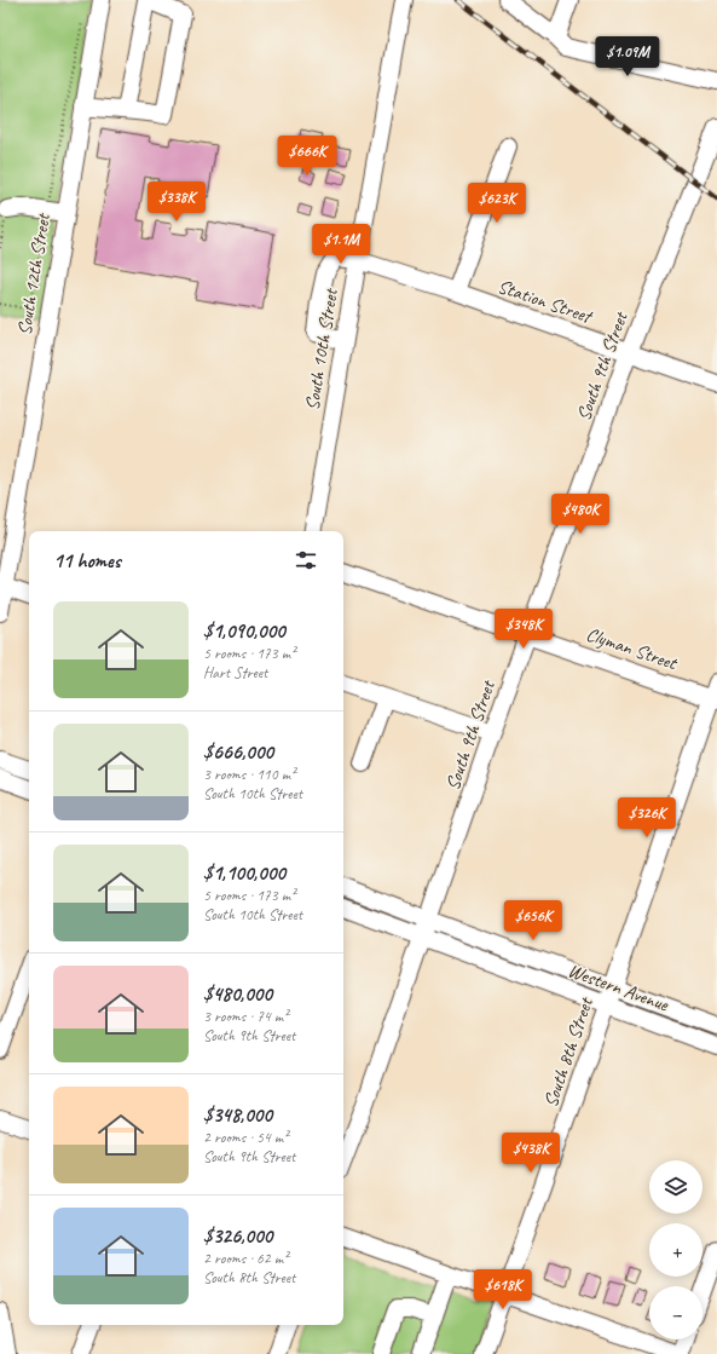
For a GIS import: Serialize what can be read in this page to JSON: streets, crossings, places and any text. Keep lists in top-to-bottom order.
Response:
{
  "streets": {
    "street": [
      "South 12th Street",
      "Station Street",
      "South 10th Street",
      "South 9th Street",
      "Clyman Street",
      "Western Avenue",
      "South 8th Street"
    ]
  },
  "crossings": [
    ["Station Street", "South 10th Street"],
    ["Station Street", "South 9th Street"],
    ["South 9th Street", "Clyman Street"],
    ["South 9th Street", "Western Avenue"],
    ["Clyman Street", "South 8th Street"],
    ["Western Avenue", "South 8th Street"]
  ],
  "page": {
    "price": [
      "$1.09M",
      "$666K",
      "$338K",
      "$623K",
      "$1.1M",
      "$480K",
      "$348K",
      "$326K",
      "$656K",
      "$438K",
      "$618K"
    ],
    "heading": "11 homes",
    "list": [
      {
        "name": "$1,090,000",
        "note": "5 rooms · 173 m² · Hart Street"
      },
      {
        "name": "$666,000",
        "note": "3 rooms · 110 m² · South 10th Street"
      },
      {
        "name": "$1,100,000",
        "note": "5 rooms · 173 m² · South 10th Street"
      },
      {
        "name": "$480,000",
        "note": "3 rooms · 74 m² · South 9th Street"
      },
      {
        "name": "$348,000",
        "note": "2 rooms · 54 m² · South 9th Street"
      },
      {
        "name": "$326,000",
        "note": "2 rooms · 62 m² · South 8th Street"
      }
    ],
    "map_buttons": ["+", "−"]
  }
}
